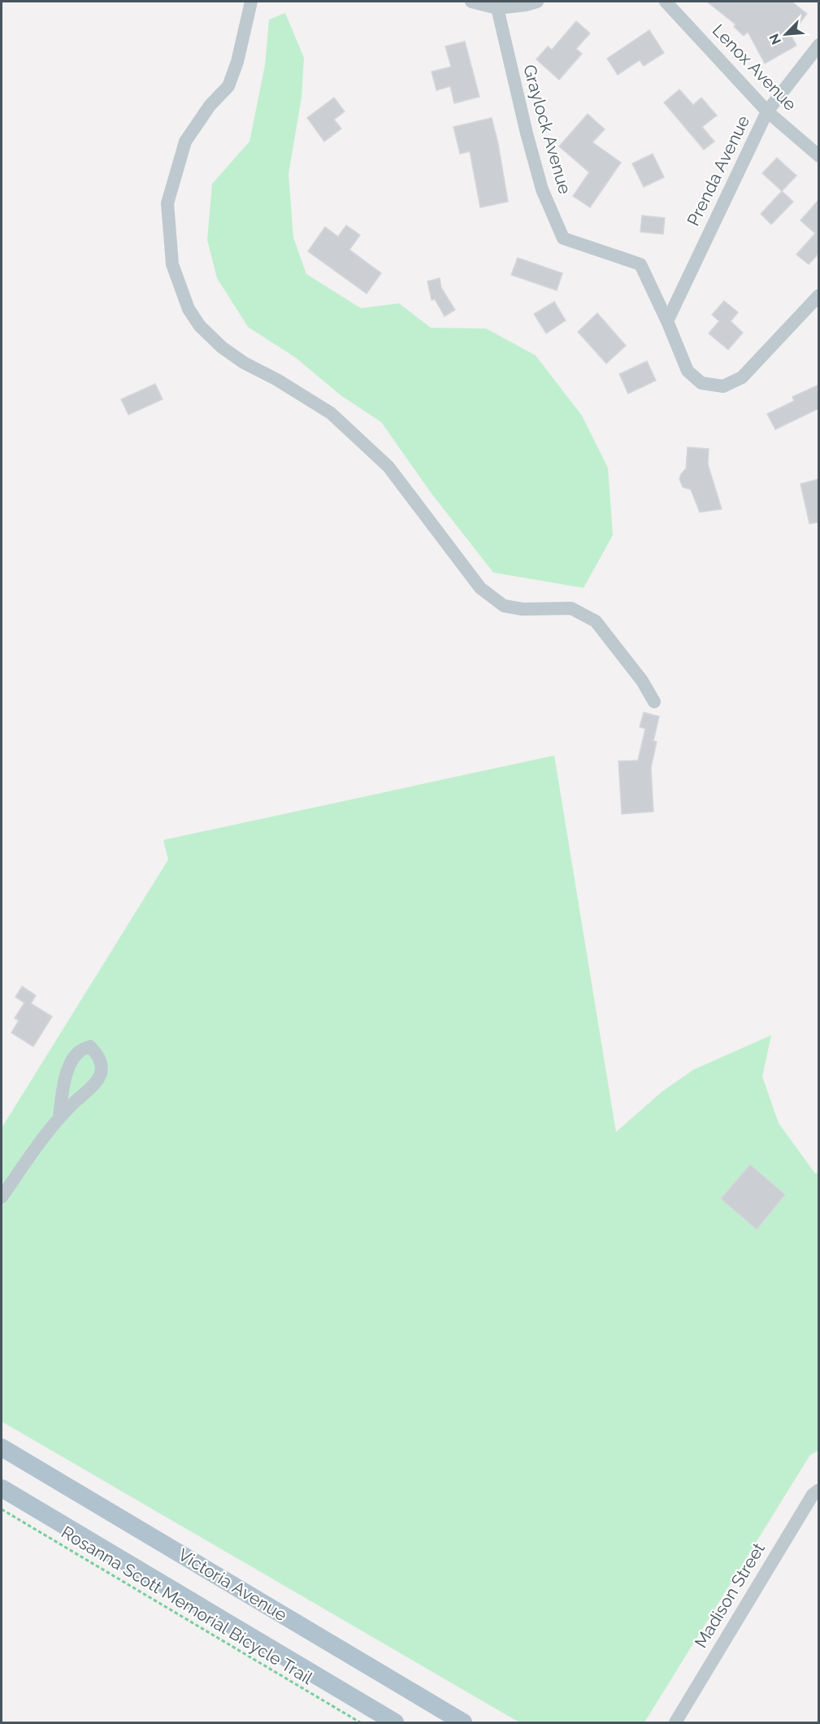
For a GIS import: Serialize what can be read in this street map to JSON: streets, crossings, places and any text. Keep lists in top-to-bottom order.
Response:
{
  "streets": {
    "main road": ["Victoria Avenue"],
    "street": [
      "Lenox Avenue",
      "Graylock Avenue",
      "Prenda Avenue",
      "Madison Street"
    ],
    "path": ["Rosanna Scott Memorial Bicycle Trail"]
  },
  "crossings": [
    ["Lenox Avenue", "Prenda Avenue"],
    ["Graylock Avenue", "Prenda Avenue"]
  ],
  "north": "bottom left"
}
